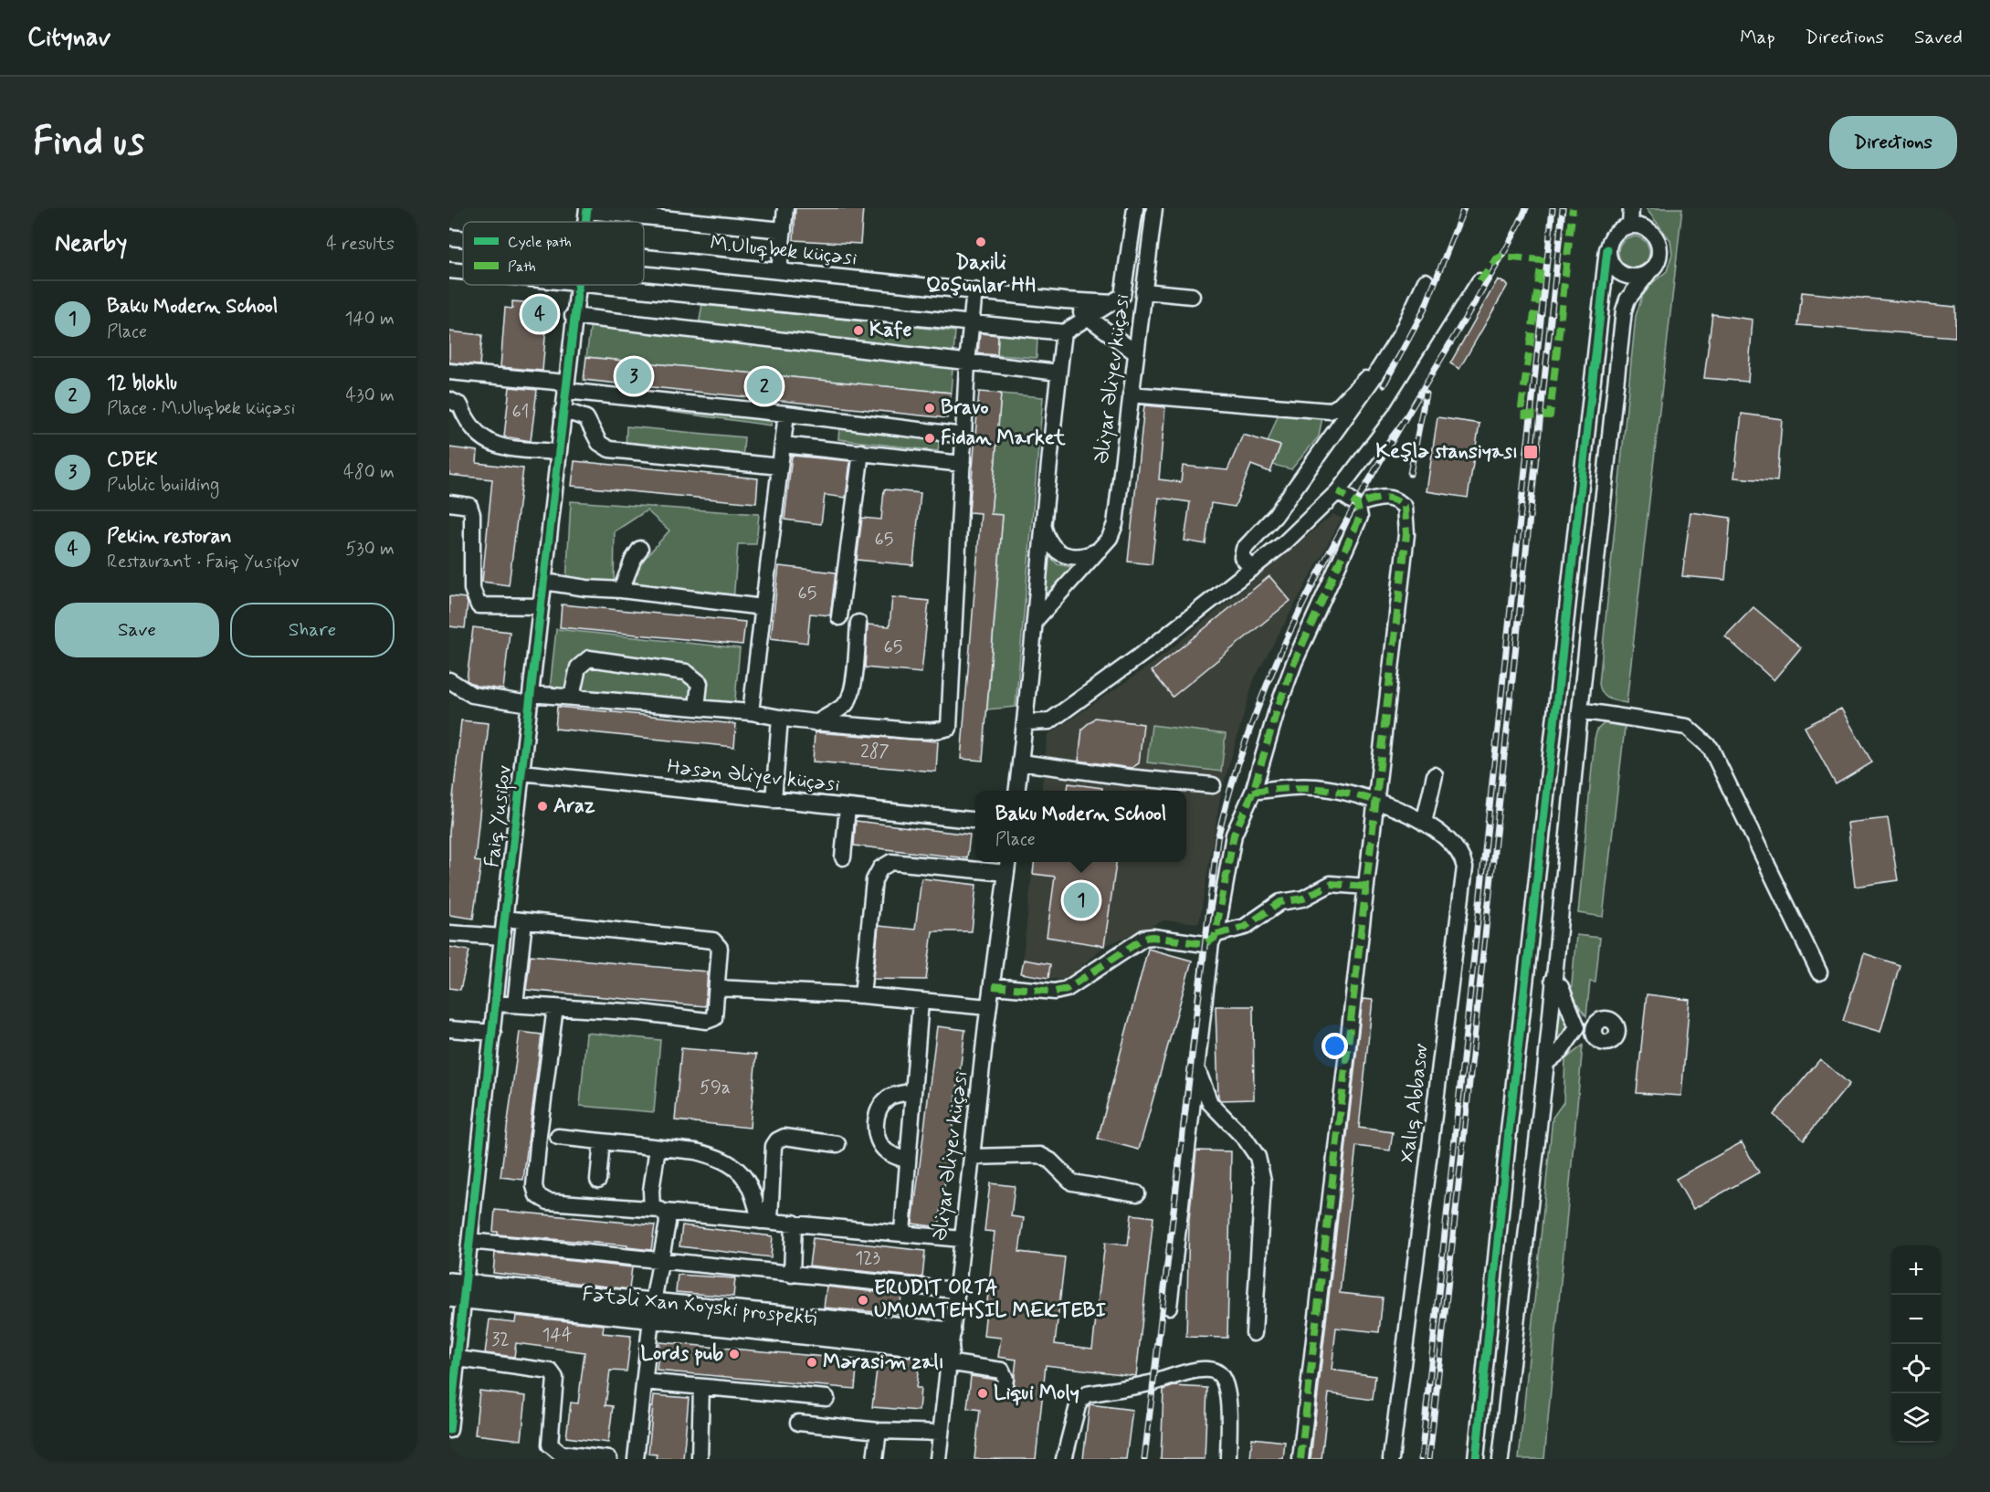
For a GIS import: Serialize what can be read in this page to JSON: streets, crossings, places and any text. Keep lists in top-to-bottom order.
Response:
{
  "streets": {
    "main road": ["Fətəli Xan Xoyski prospekti"],
    "street": [
      "M.Uluqbek küçəsi",
      "Əliyar Əliyev küçəsi",
      "Həsən Əliyev küçəsi",
      "Faiq Yusifov",
      "Xalıq Abbasov"
    ]
  },
  "crossings": [
    ["M.Uluqbek küçəsi", "Əliyar Əliyev küçəsi"],
    ["Əliyar Əliyev küçəsi", "Fətəli Xan Xoyski prospekti"],
    ["Həsən Əliyev küçəsi", "Faiq Yusifov"],
    ["Faiq Yusifov", "Fətəli Xan Xoyski prospekti"]
  ],
  "places": {
    "other": [
      "Daxili Qoşunlar HH",
      "Kafe",
      "Bravo",
      "Fidan Market",
      "Araz",
      "ERUDIT ORTA UMUMTEHSIL MEKTEBI",
      "Lords pub",
      "Mərasim zalı",
      "Liqui Moly"
    ],
    "transit": ["Keşlə stansiyası"]
  },
  "house_numbers": [
    "61",
    "65",
    "65",
    "65",
    "287",
    "59a",
    "123",
    "144",
    "32"
  ],
  "legend": ["Cycle path", "Path"],
  "page": {
    "header": "Citynav",
    "nav": ["Map", "Directions", "Saved"],
    "buttons": [
      "Directions",
      ["Save", "Share"]
    ],
    "title": "Find us",
    "heading": ["Nearby", "4 results"],
    "list": [
      {
        "mark": "1",
        "name": "Baku Modern School",
        "note": "Place",
        "value": "140 m"
      },
      {
        "mark": "2",
        "name": "12 bloklu",
        "note": "Place · M.Uluqbek küçəsi",
        "value": "430 m"
      },
      {
        "mark": "3",
        "name": "CDEK",
        "note": "Public building",
        "value": "480 m"
      },
      {
        "mark": "4",
        "name": "Pekin restoran",
        "note": "Restaurant · Faiq Yusifov",
        "value": "530 m"
      }
    ],
    "pins": [
      "4",
      "3",
      "2",
      "1"
    ],
    "popup": ["Baku Modern School", "Place"],
    "map_buttons": ["+", "−"]
  }
}
